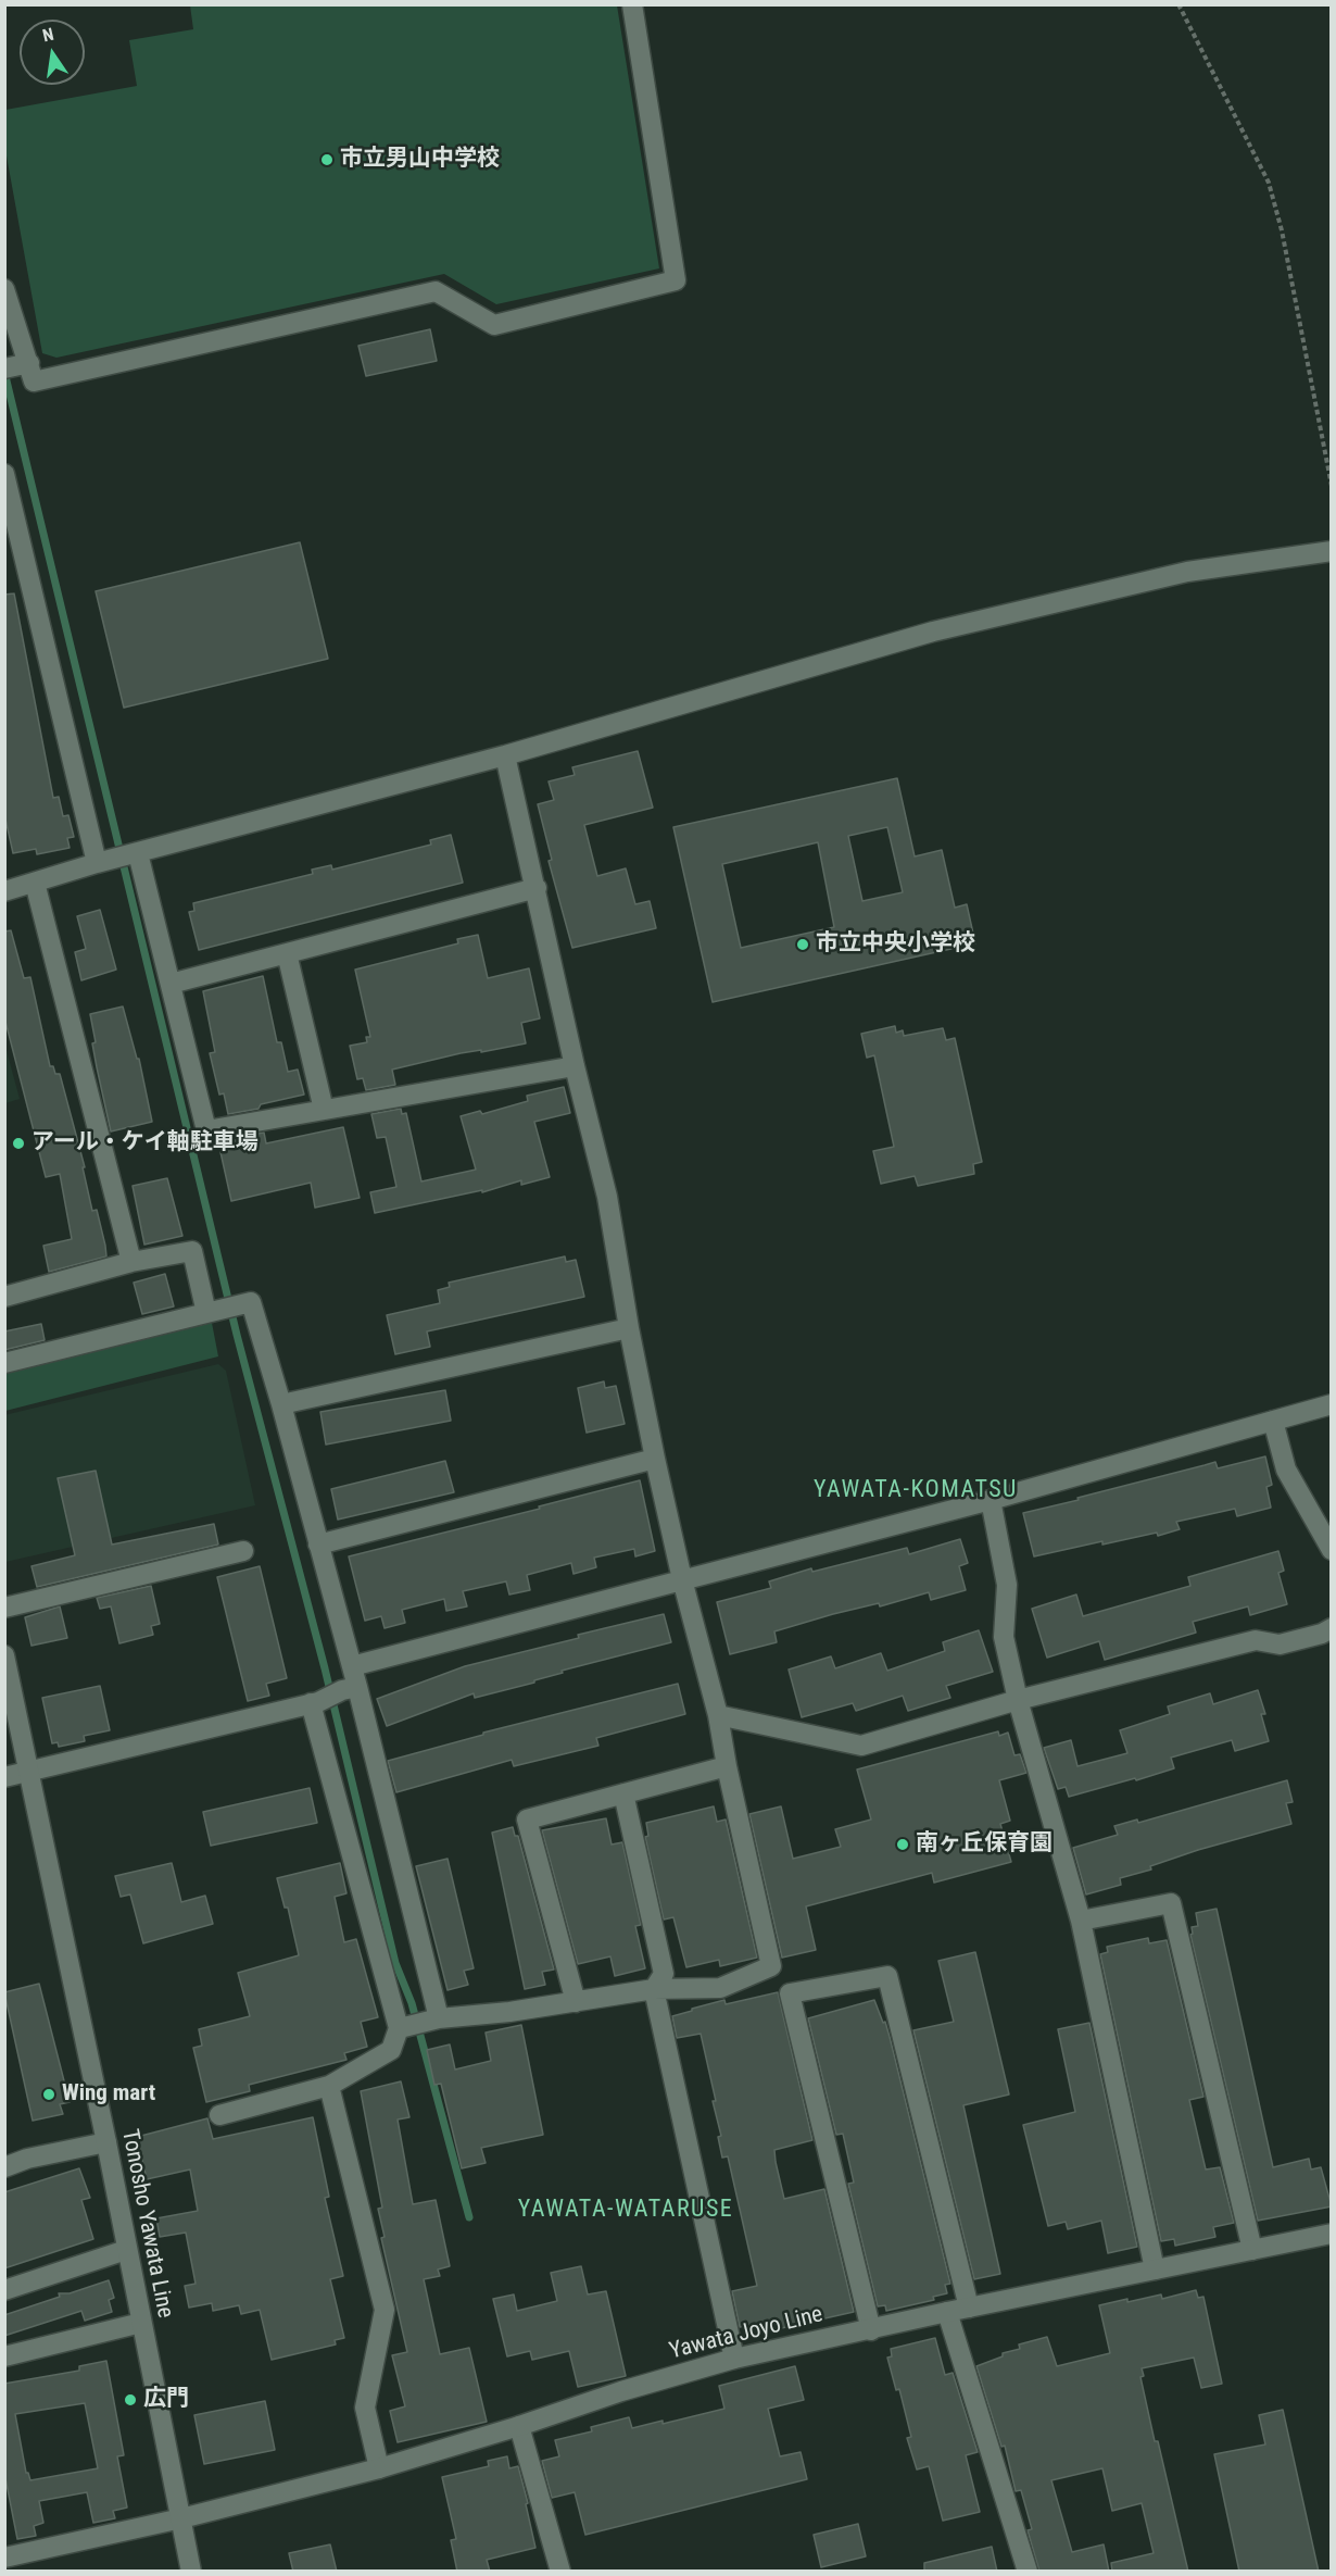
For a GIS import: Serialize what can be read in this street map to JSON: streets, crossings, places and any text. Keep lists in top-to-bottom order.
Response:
{
  "streets": {
    "street": ["Tonosho Yawata Line", "Yawata Joyo Line"]
  },
  "crossings": [
    ["Tonosho Yawata Line", "Yawata Joyo Line"]
  ],
  "districts": ["YAWATA-KOMATSU", "YAWATA-WATARUSE"],
  "places": [
    "市立男山中学校",
    "市立中央小学校",
    "アール・ケイ軸駐車場",
    "南ヶ丘保育園",
    "Wing mart",
    "広門"
  ],
  "north": "top"
}
